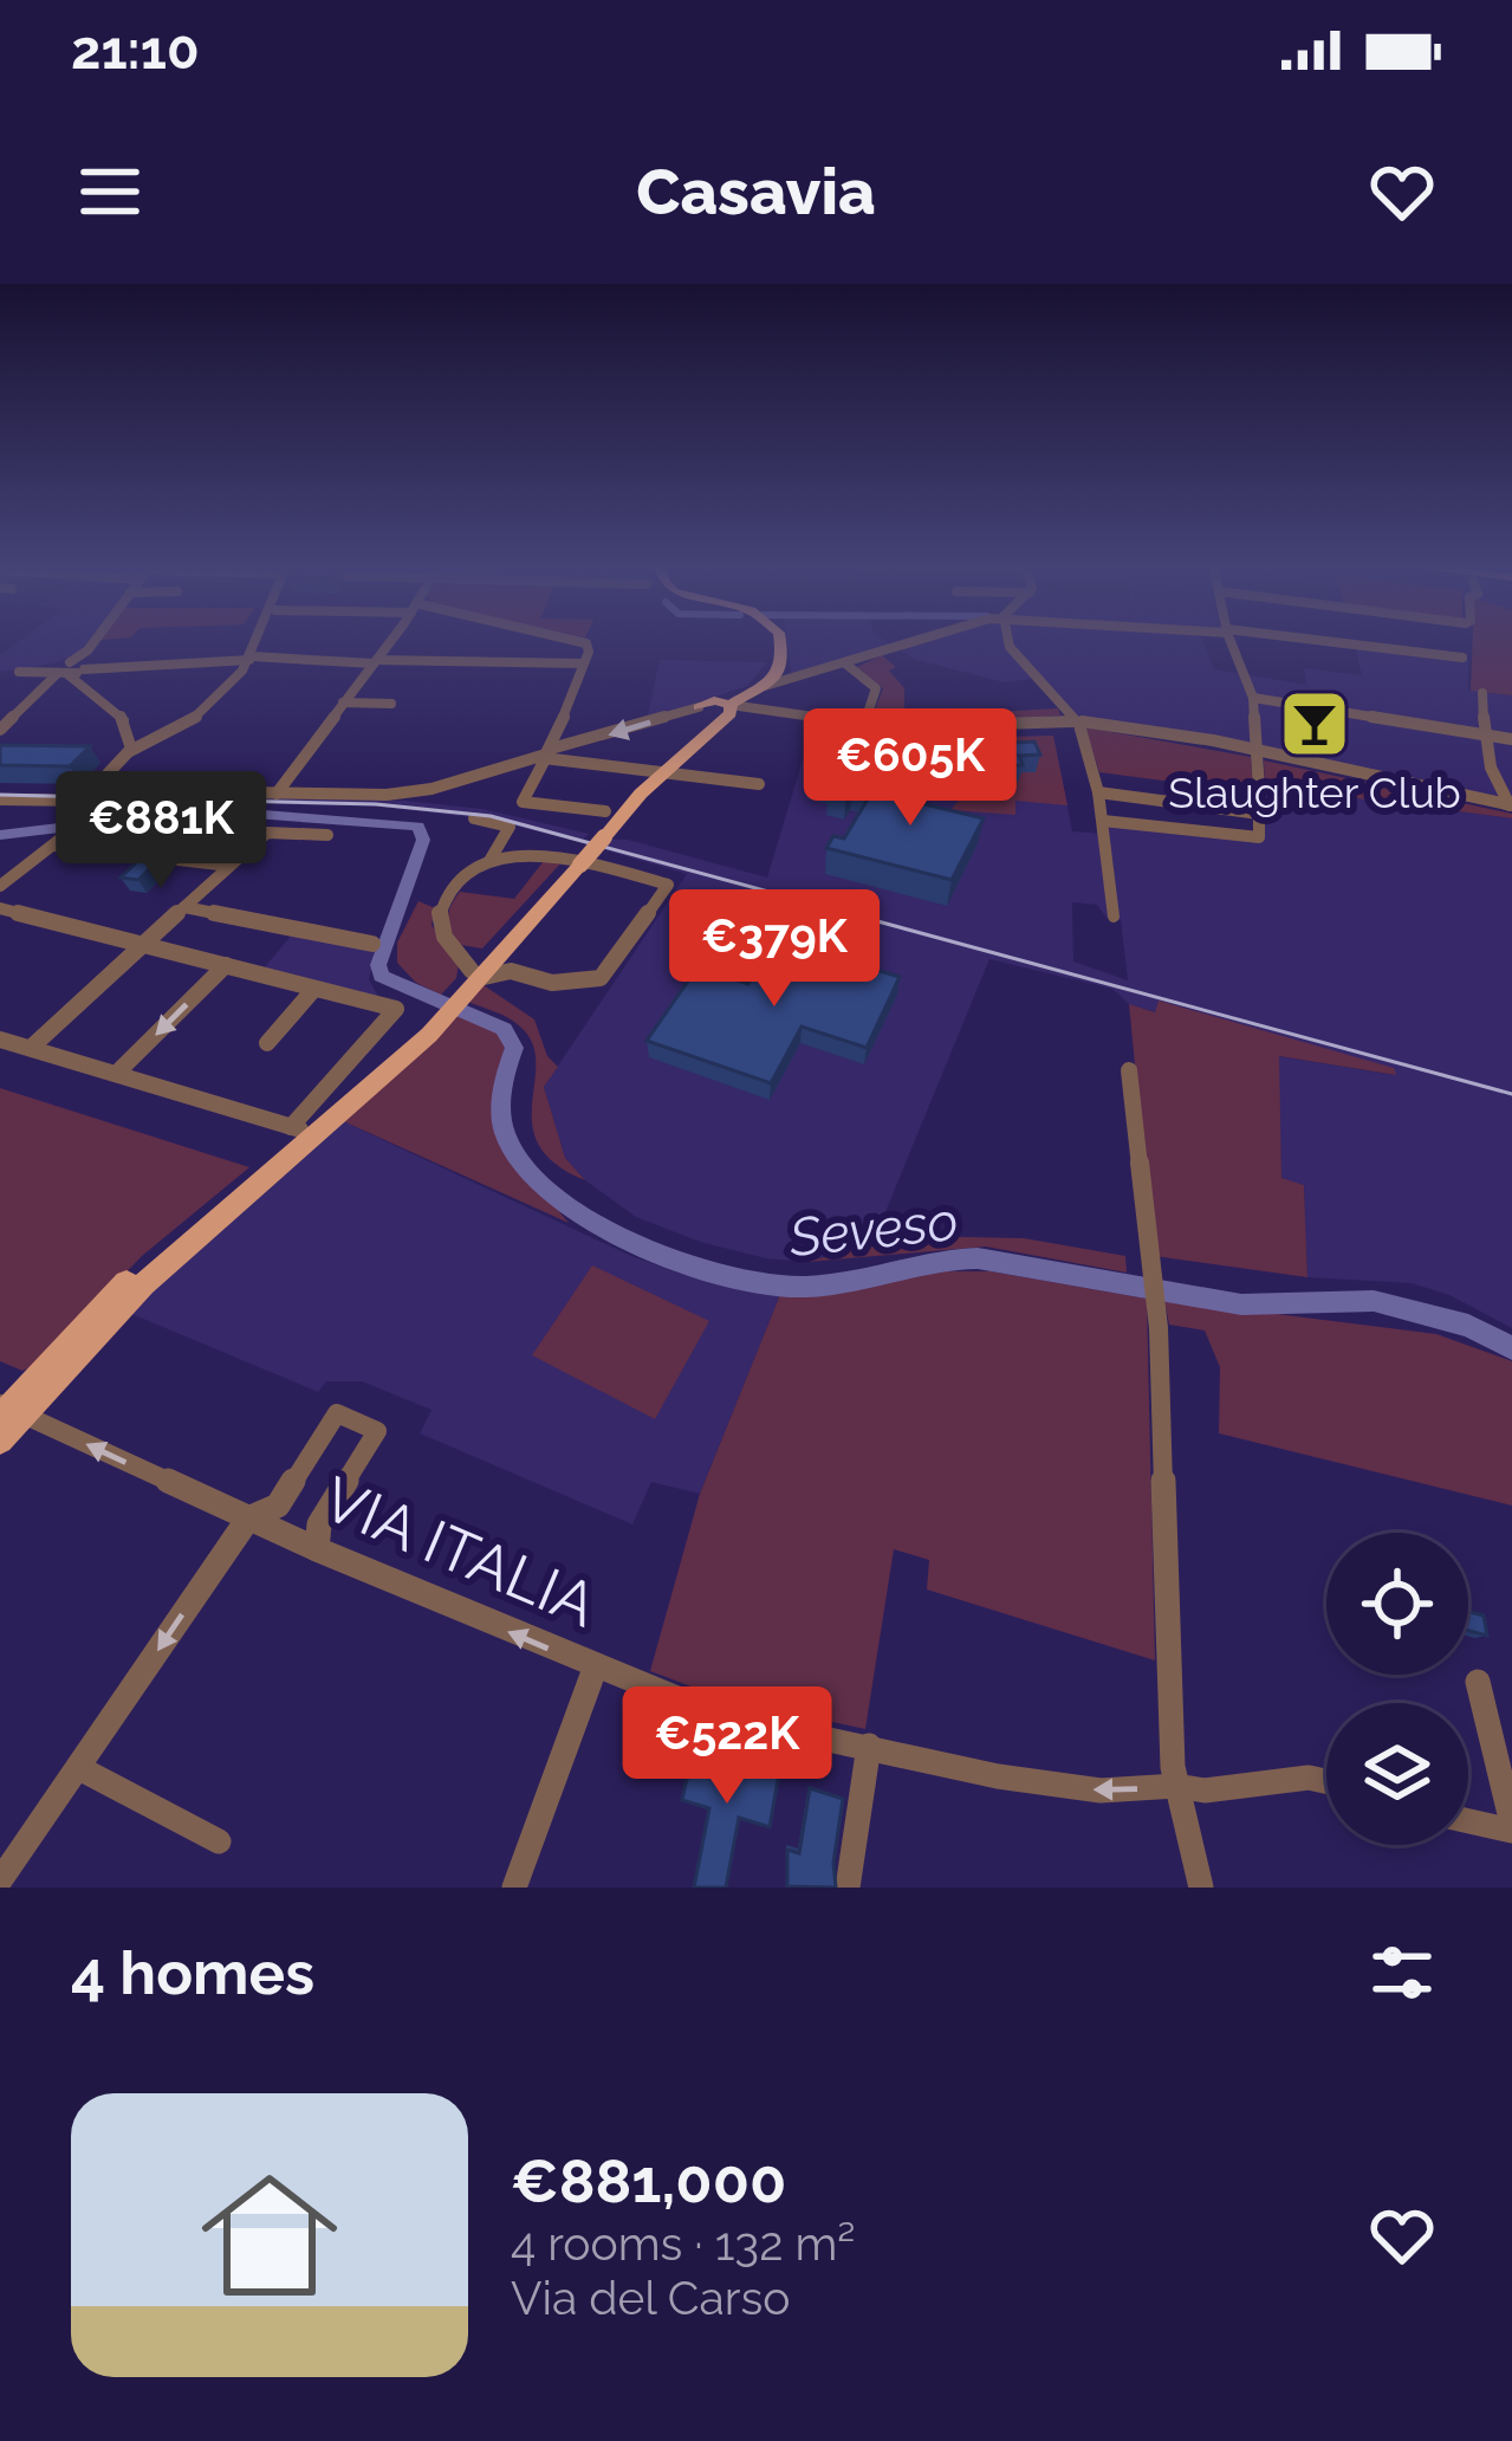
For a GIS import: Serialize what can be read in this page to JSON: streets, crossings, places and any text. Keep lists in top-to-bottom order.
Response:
{
  "streets": {
    "street": ["VIA ITALIA"]
  },
  "one_way": ["VIA ITALIA"],
  "water": ["Seveso"],
  "places": {
    "bar": ["Slaughter Club"]
  },
  "page": {
    "status": "21:10",
    "header": "Casavia",
    "price": [
      "€605K",
      "€881K",
      "€379K",
      "€522K"
    ],
    "heading": "4 homes",
    "list": [
      {
        "name": "€881,000",
        "note": "4 rooms · 132 m² · Via del Carso"
      }
    ]
  }
}
